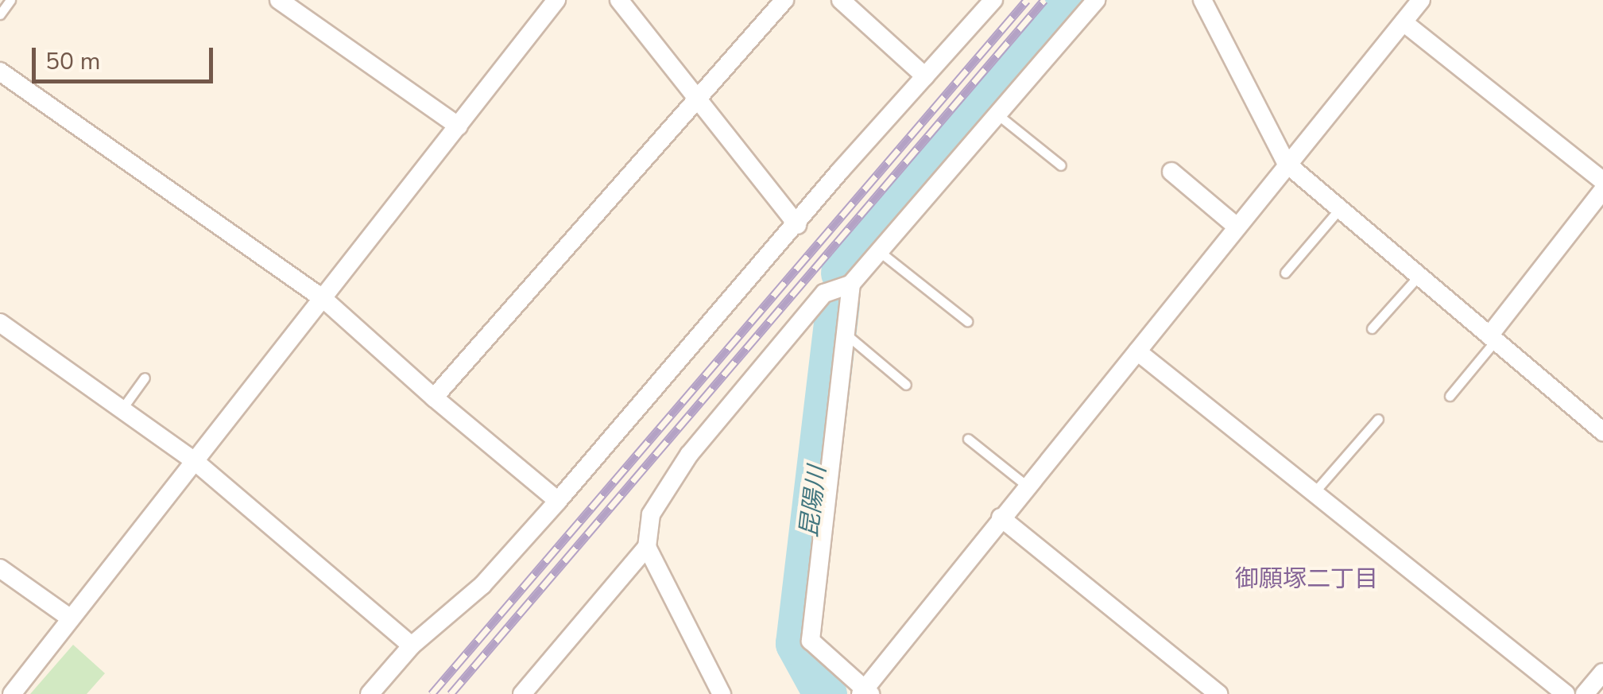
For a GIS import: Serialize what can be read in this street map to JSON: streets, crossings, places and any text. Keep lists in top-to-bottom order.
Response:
{
  "districts": ["御願塚二丁目"],
  "water": ["昆陽川"],
  "scale_bar": "50 m"
}
